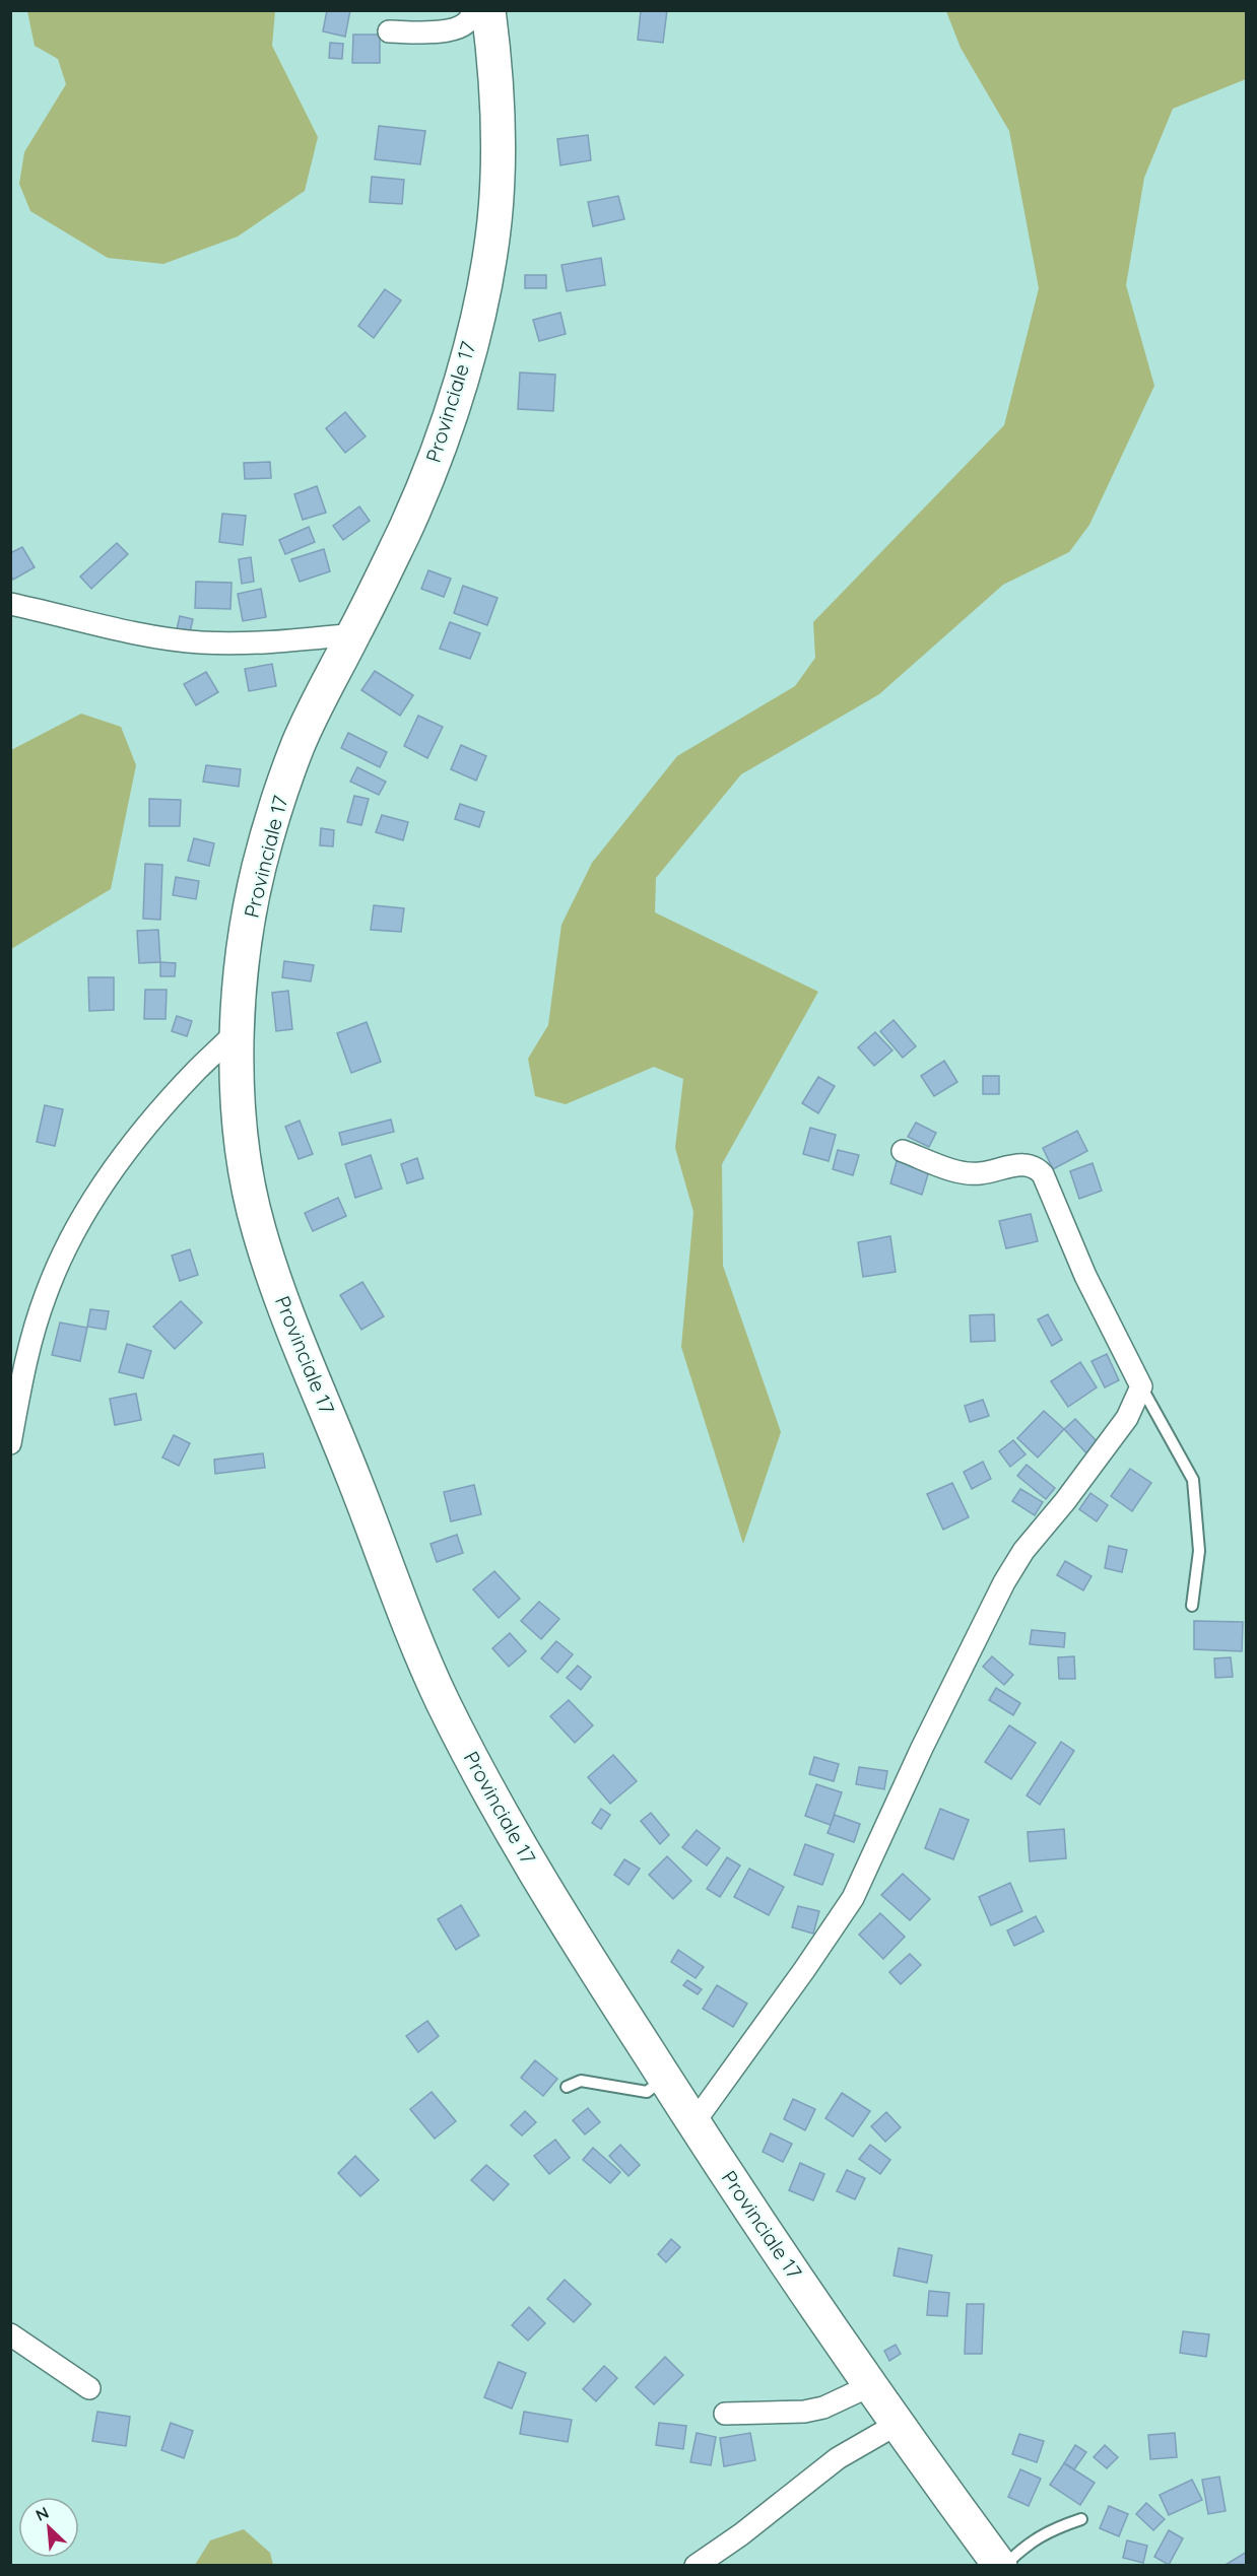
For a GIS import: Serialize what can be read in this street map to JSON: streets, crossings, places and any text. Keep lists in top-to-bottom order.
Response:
{
  "streets": {
    "main road": ["Provinciale 17"]
  },
  "north": "top left"
}
